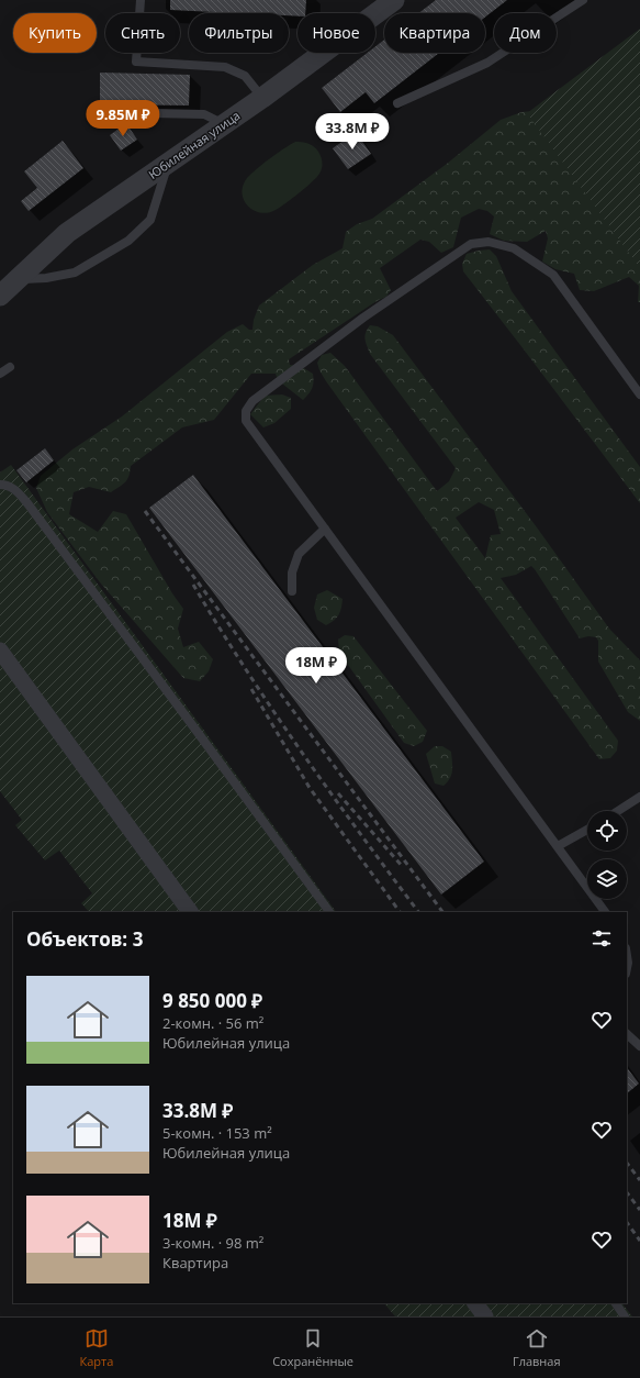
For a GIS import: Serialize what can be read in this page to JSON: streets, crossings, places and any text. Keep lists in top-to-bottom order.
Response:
{
  "streets": {
    "street": ["Юбилейная улица"]
  },
  "page": {
    "chip": [
      "Купить",
      "Снять",
      "Фильтры",
      "Новое",
      "Квартира",
      "Дом"
    ],
    "price": ["9.85M ₽", "33.8M ₽", "18M ₽"],
    "heading": "Объектов: 3",
    "list": [
      {
        "name": "9 850 000 ₽",
        "note": "2-комн. · 56 m² · Юбилейная улица"
      },
      {
        "name": "33.8M ₽",
        "note": "5-комн. · 153 m² · Юбилейная улица"
      },
      {
        "name": "18M ₽",
        "note": "3-комн. · 98 m² · Квартира"
      }
    ],
    "tabs": ["Карта", "Сохранённые", "Главная"]
  }
}
